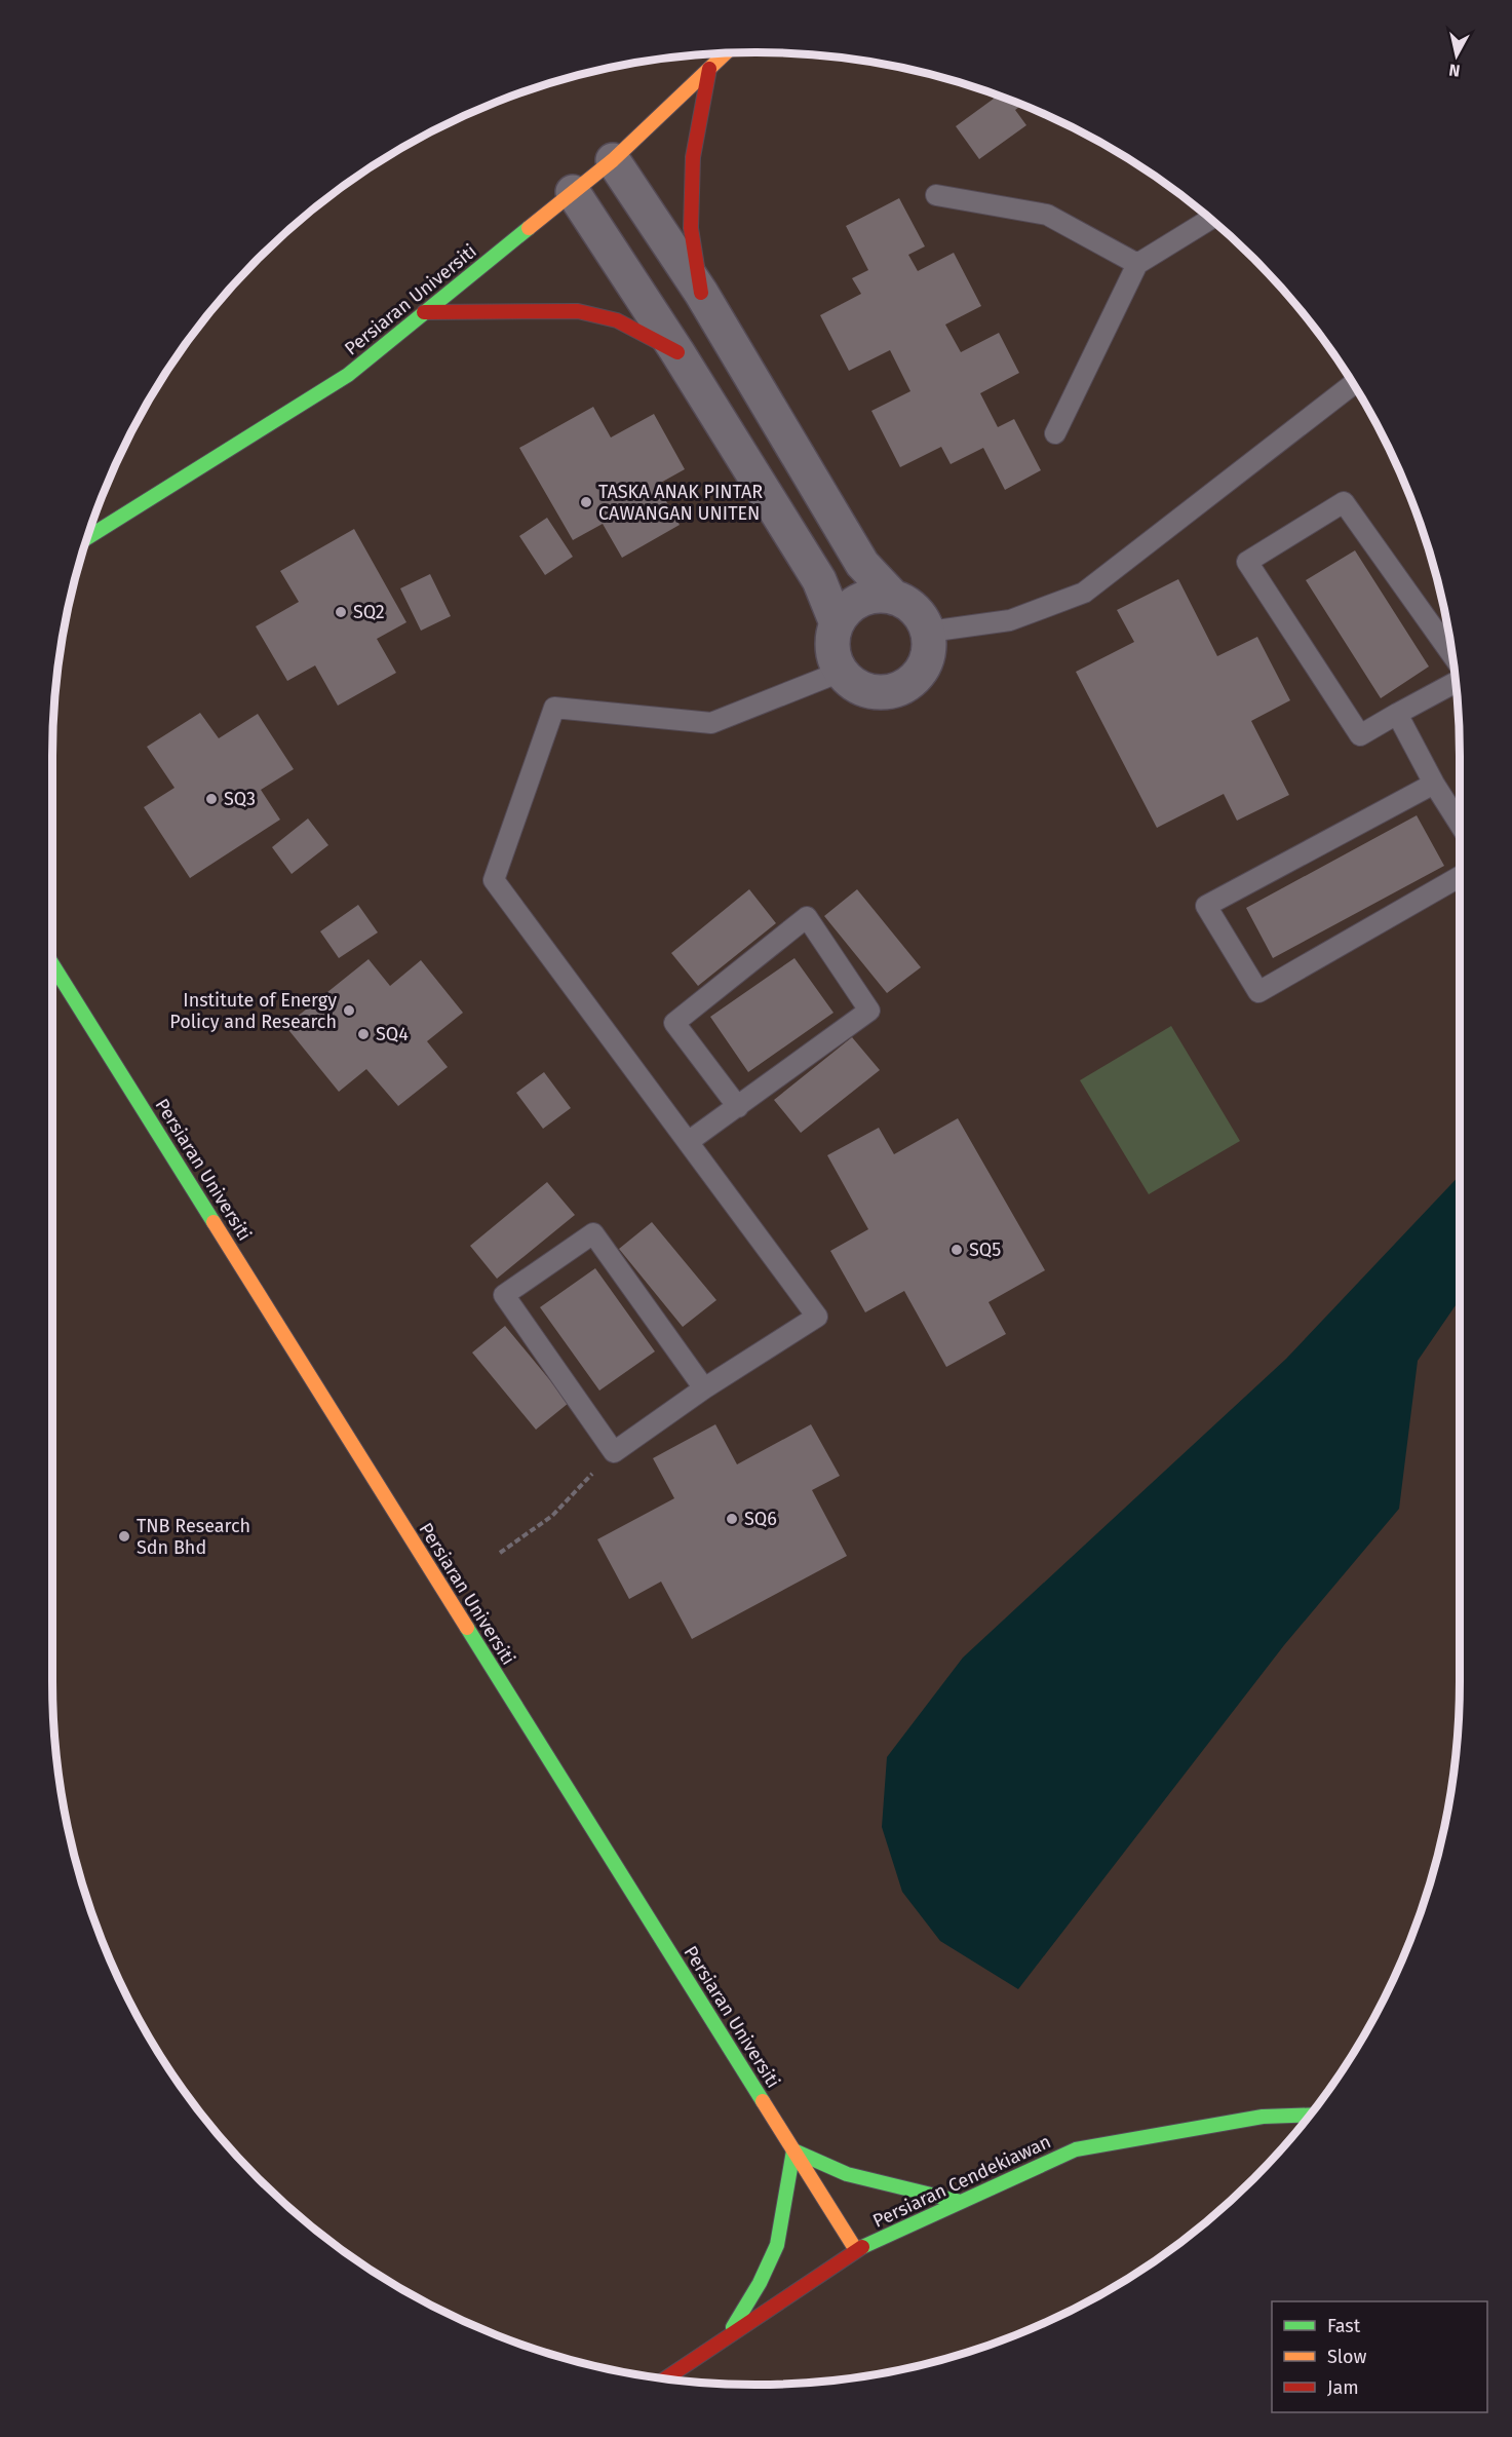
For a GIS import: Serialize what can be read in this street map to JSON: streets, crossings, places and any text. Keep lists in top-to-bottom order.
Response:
{
  "streets": {
    "street": ["Persiaran Universiti", "Persiaran Cendekiawan"]
  },
  "crossings": [
    ["Persiaran Universiti", "Persiaran Cendekiawan"]
  ],
  "places": [
    "TASKA ANAK PINTAR CAWANGAN UNITEN",
    "SQ2",
    "SQ3",
    "Institute of Energy Policy and Research",
    "SQ4",
    "SQ5",
    "SQ6",
    "TNB Research Sdn Bhd"
  ],
  "legend": ["Fast", "Slow", "Jam"],
  "north": "bottom"
}
